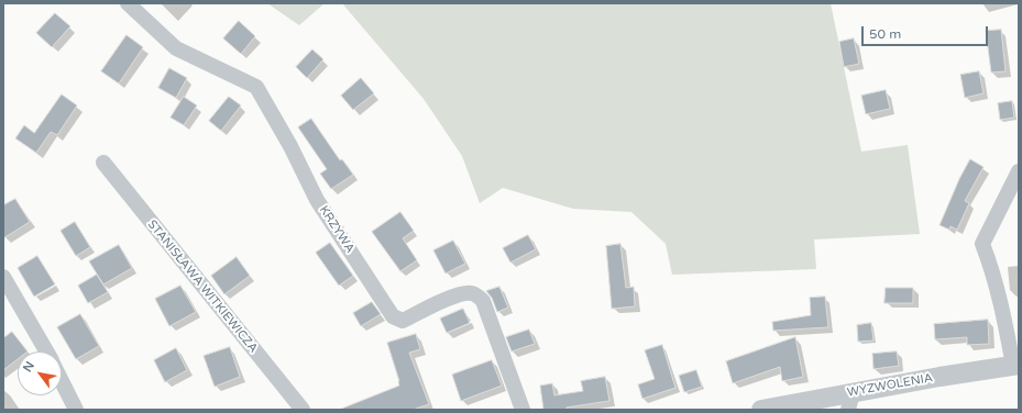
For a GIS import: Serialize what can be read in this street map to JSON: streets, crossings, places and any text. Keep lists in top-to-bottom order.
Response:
{
  "streets": {
    "street": ["KRZYWA", "STANISŁAWA WITKIEWICZA", "WYZWOLENIA"]
  },
  "scale_bar": "50 m",
  "north": "top left"
}
